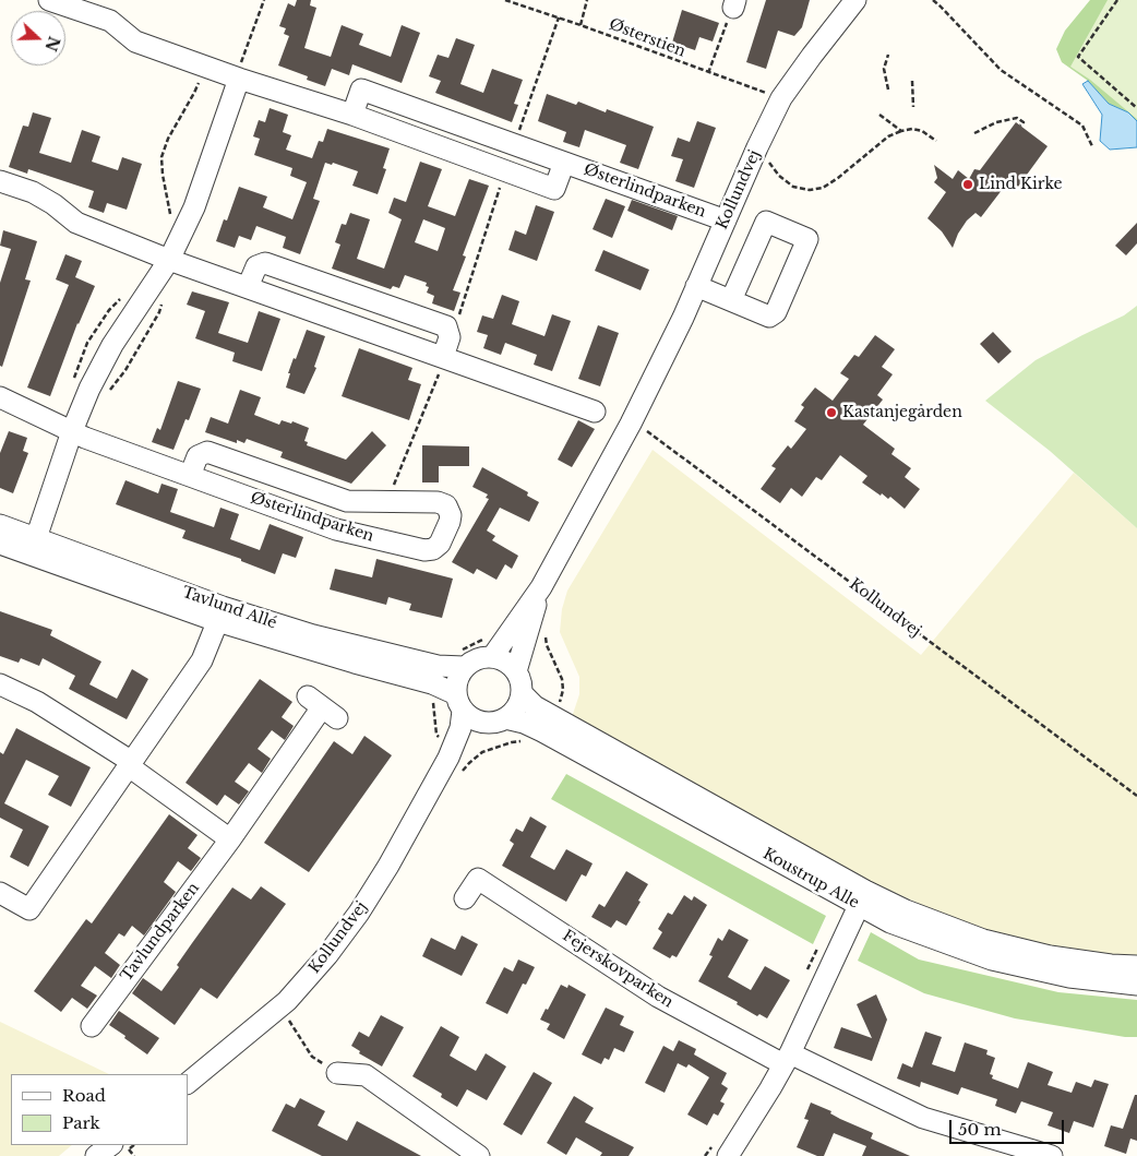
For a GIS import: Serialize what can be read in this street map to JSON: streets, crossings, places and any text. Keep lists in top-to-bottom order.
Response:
{
  "streets": {
    "street": [
      "Kollundvej",
      "Østerlindparken",
      "Tavlund Allé",
      "Koustrup Alle",
      "Tavlundparken",
      "Fejerskovparken"
    ],
    "path": ["Østerstien"]
  },
  "crossings": [
    ["Østerstien", "Kollundvej"],
    ["Kollundvej", "Østerlindparken"],
    ["Kollundvej", "Tavlund Allé"],
    ["Kollundvej", "Koustrup Alle"],
    ["Tavlund Allé", "Koustrup Alle"]
  ],
  "places": ["Lind Kirke", "Kastanjegården"],
  "legend": ["Road", "Park"],
  "scale_bar": "50 m",
  "north": "right"
}
